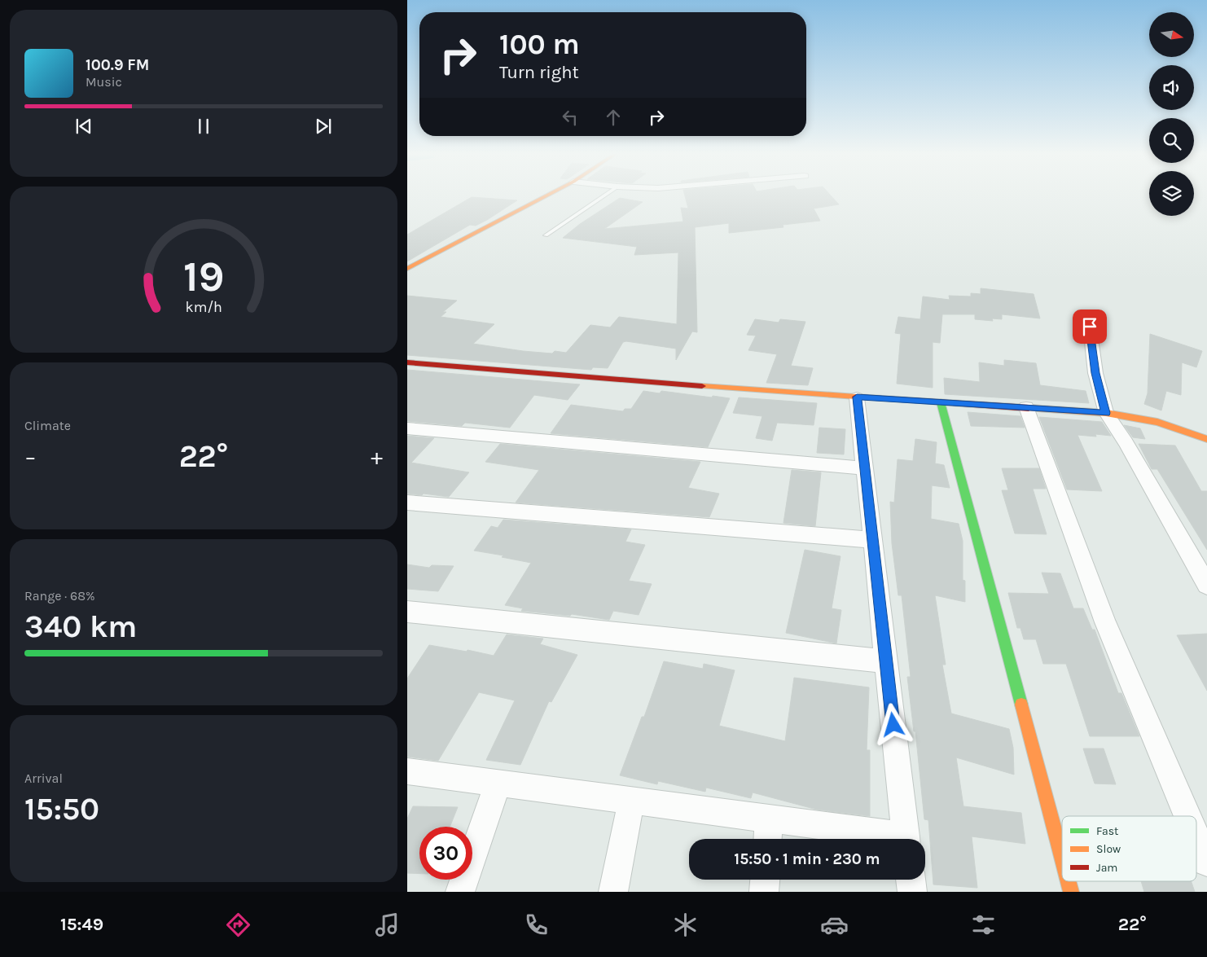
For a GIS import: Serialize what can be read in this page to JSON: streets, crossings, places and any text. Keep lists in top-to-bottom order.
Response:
{
  "legend": ["Fast", "Slow", "Jam"],
  "north": "right",
  "page": {
    "turn": ["100 m", "Turn right"],
    "song": ["100.9 FM", "Music"],
    "tile": [
      "Climate",
      ["Range · 68%", "340 km"],
      ["Arrival", "15:50"]
    ],
    "heat": ["−", "22°", "+"],
    "limit": "30",
    "trip": "15:50 · 1 min · 230 m",
    "tabs": ["15:49", "22°"],
    "gauge": ["19", "km/h"]
  }
}
